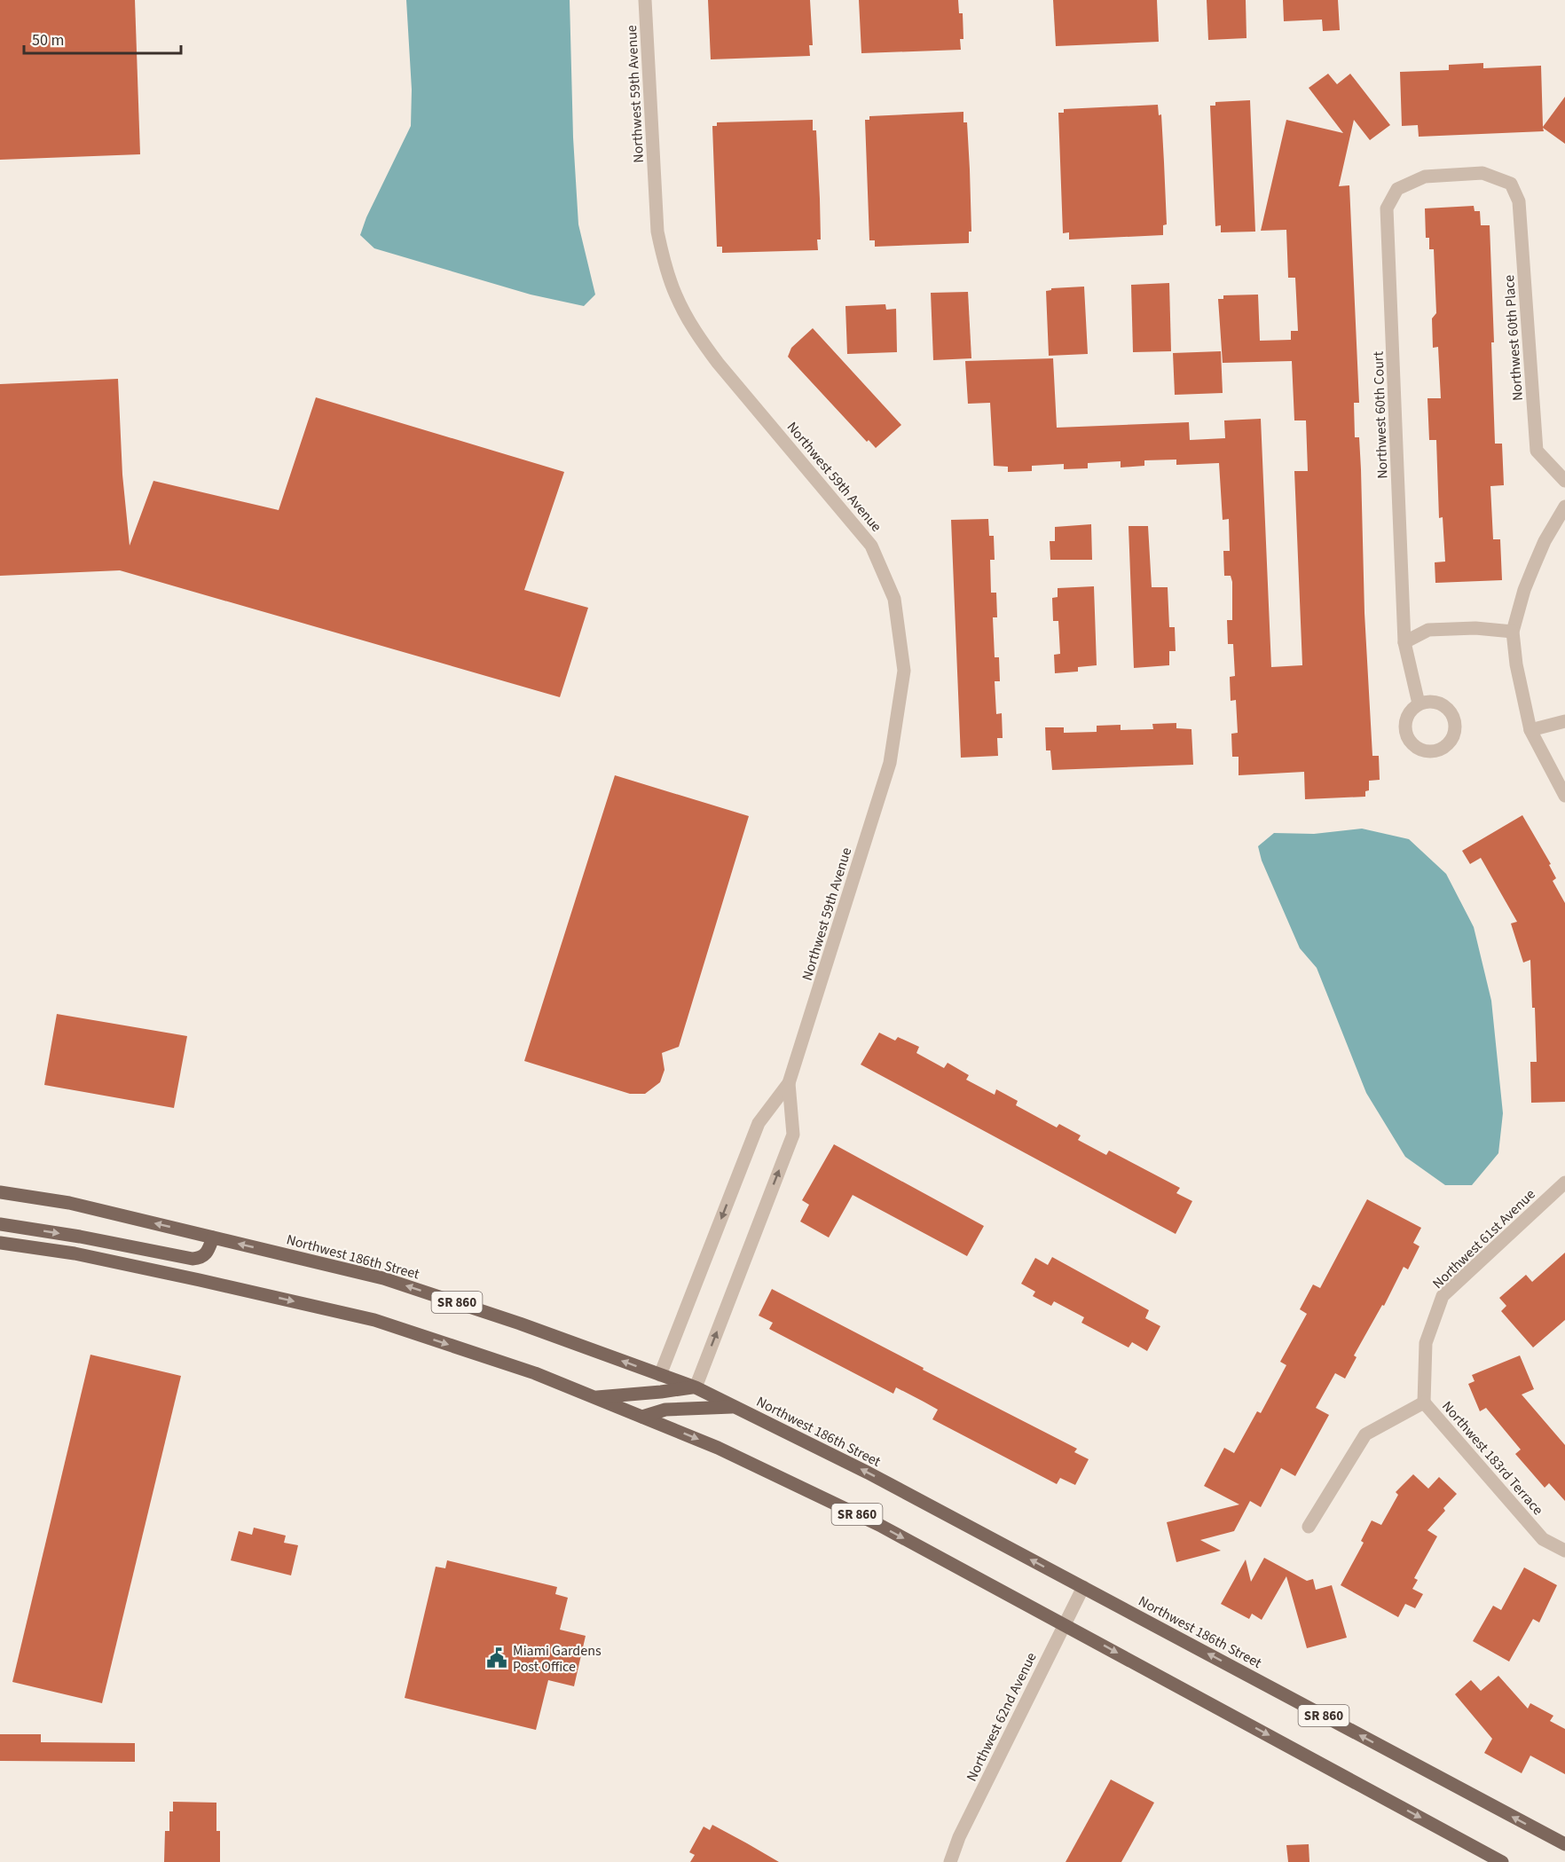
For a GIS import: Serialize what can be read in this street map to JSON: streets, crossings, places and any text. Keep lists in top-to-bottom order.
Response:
{
  "streets": {
    "main road": ["Northwest 186th Street", "SR 860"],
    "street": [
      "Northwest 59th Avenue",
      "Northwest 60th Place",
      "Northwest 60th Court",
      "Northwest 61st Avenue",
      "Northwest 183rd Terrace",
      "Northwest 62nd Avenue"
    ]
  },
  "crossings": [
    ["Northwest 59th Avenue", "Northwest 186th Street"],
    ["Northwest 60th Place", "Northwest 60th Court"],
    ["Northwest 61st Avenue", "Northwest 183rd Terrace"],
    ["Northwest 186th Street", "Northwest 62nd Avenue"],
    ["SR 860", "Northwest 62nd Avenue"]
  ],
  "places": {
    "public building": ["Miami Gardens Post Office"]
  },
  "scale_bar": "50 m"
}
